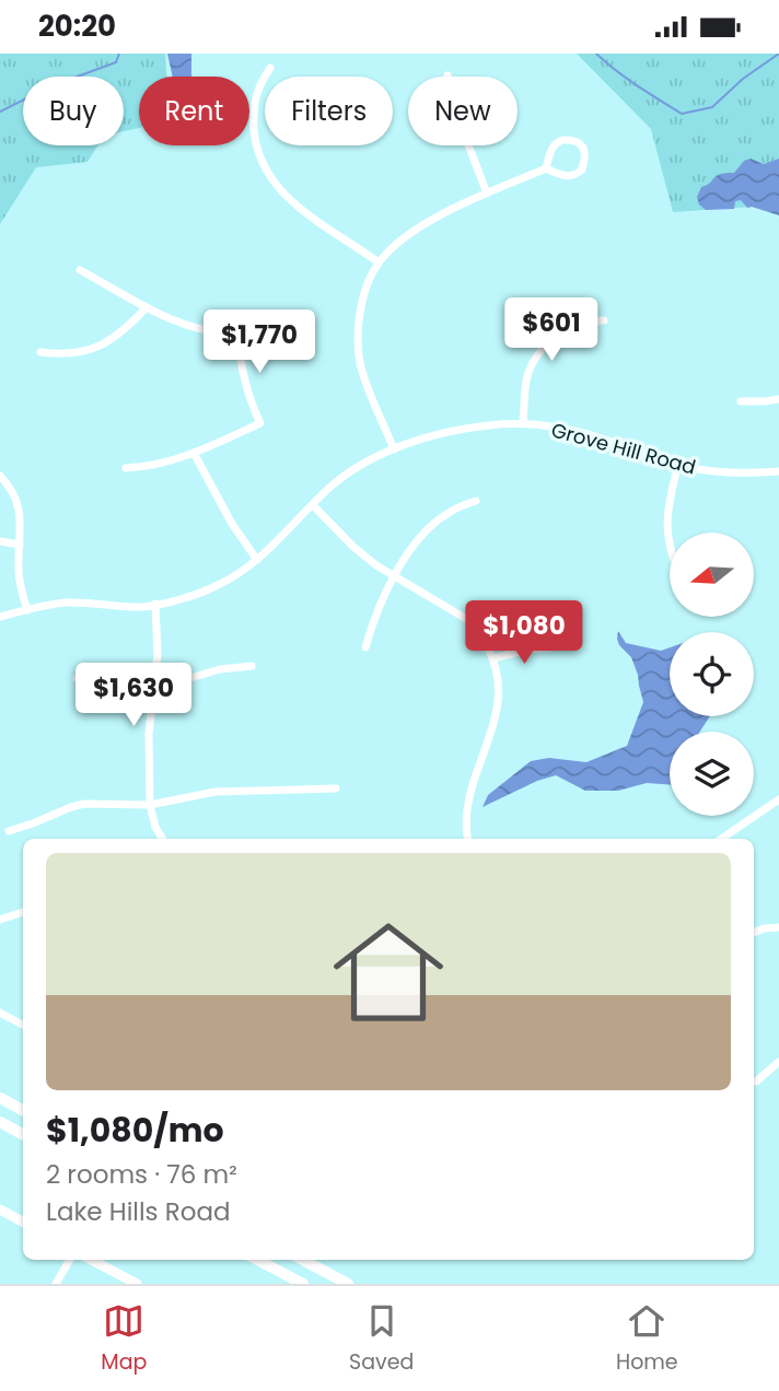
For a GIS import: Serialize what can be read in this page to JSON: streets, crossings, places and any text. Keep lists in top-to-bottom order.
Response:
{
  "streets": {
    "street": ["Grove Hill Road"]
  },
  "north": "left",
  "page": {
    "status": "20:20",
    "chip": [
      "Buy",
      "Rent",
      "Filters",
      "New"
    ],
    "price": [
      "$601",
      "$1,770",
      "$1,080",
      "$1,630"
    ],
    "list": [
      {
        "name": "$1,080/mo",
        "note": "2 rooms · 76 m² · Lake Hills Road"
      }
    ],
    "tabs": ["Map", "Saved", "Home"]
  }
}
